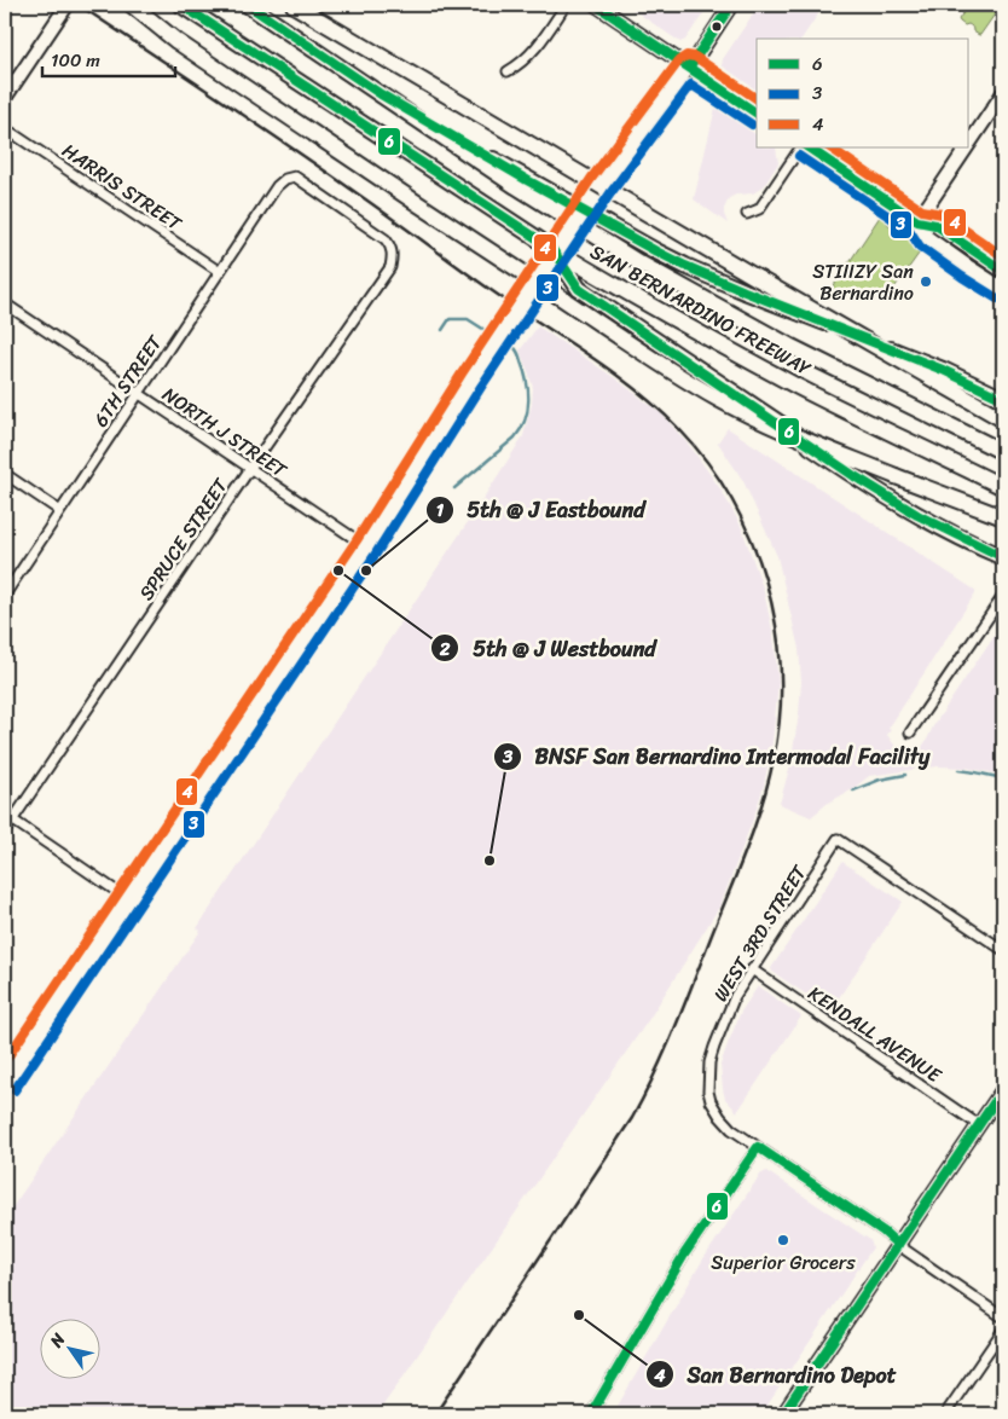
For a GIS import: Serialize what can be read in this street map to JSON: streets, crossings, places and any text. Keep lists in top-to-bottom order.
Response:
{
  "streets": {
    "highway": ["SAN BERNARDINO FREEWAY"],
    "street": [
      "HARRIS STREET",
      "6TH STREET",
      "NORTH J STREET",
      "SPRUCE STREET",
      "WEST 3RD STREET",
      "KENDALL AVENUE"
    ]
  },
  "crossings": [
    ["HARRIS STREET", "6TH STREET"],
    ["6TH STREET", "NORTH J STREET"],
    ["6TH STREET", "SPRUCE STREET"],
    ["NORTH J STREET", "SPRUCE STREET"],
    ["WEST 3RD STREET", "KENDALL AVENUE"]
  ],
  "places": [
    "STIIIZY San Bernardino",
    "5th @ J Westbound",
    "5th @ J Eastbound",
    "BNSF San Bernardino Intermodal Facility",
    "Superior Grocers",
    "San Bernardino Depot"
  ],
  "lines": ["transit line 6", "transit line 4", "transit line 3"],
  "legend": ["6", "3", "4"],
  "scale_bar": "100 m",
  "north": "top left"
}
